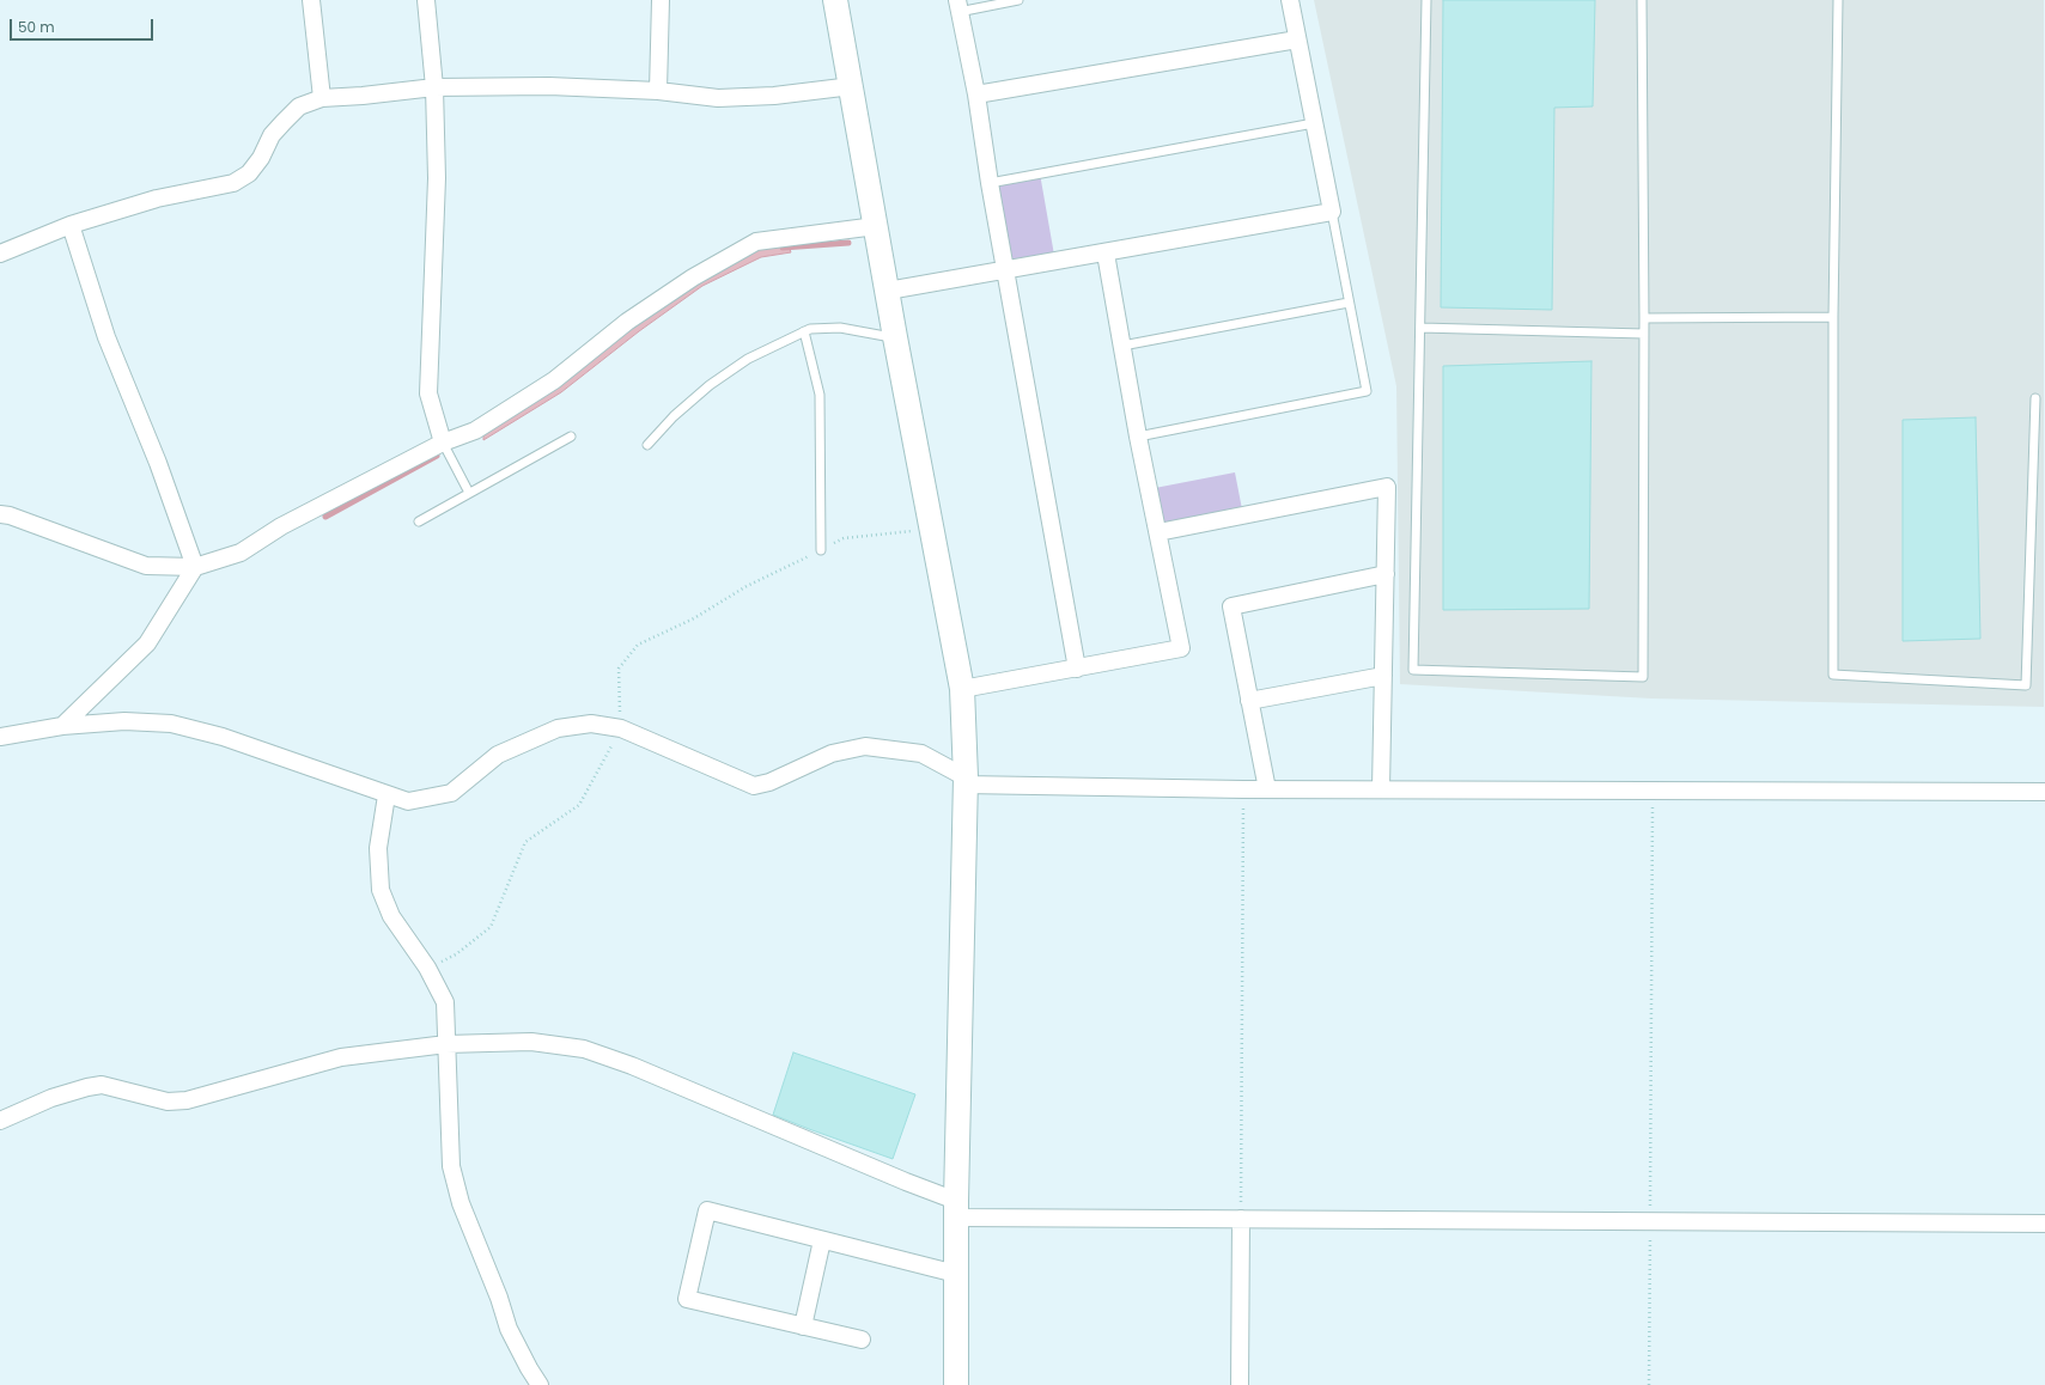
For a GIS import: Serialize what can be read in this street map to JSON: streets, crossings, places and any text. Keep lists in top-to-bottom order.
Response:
{
  "scale_bar": "50 m"
}
